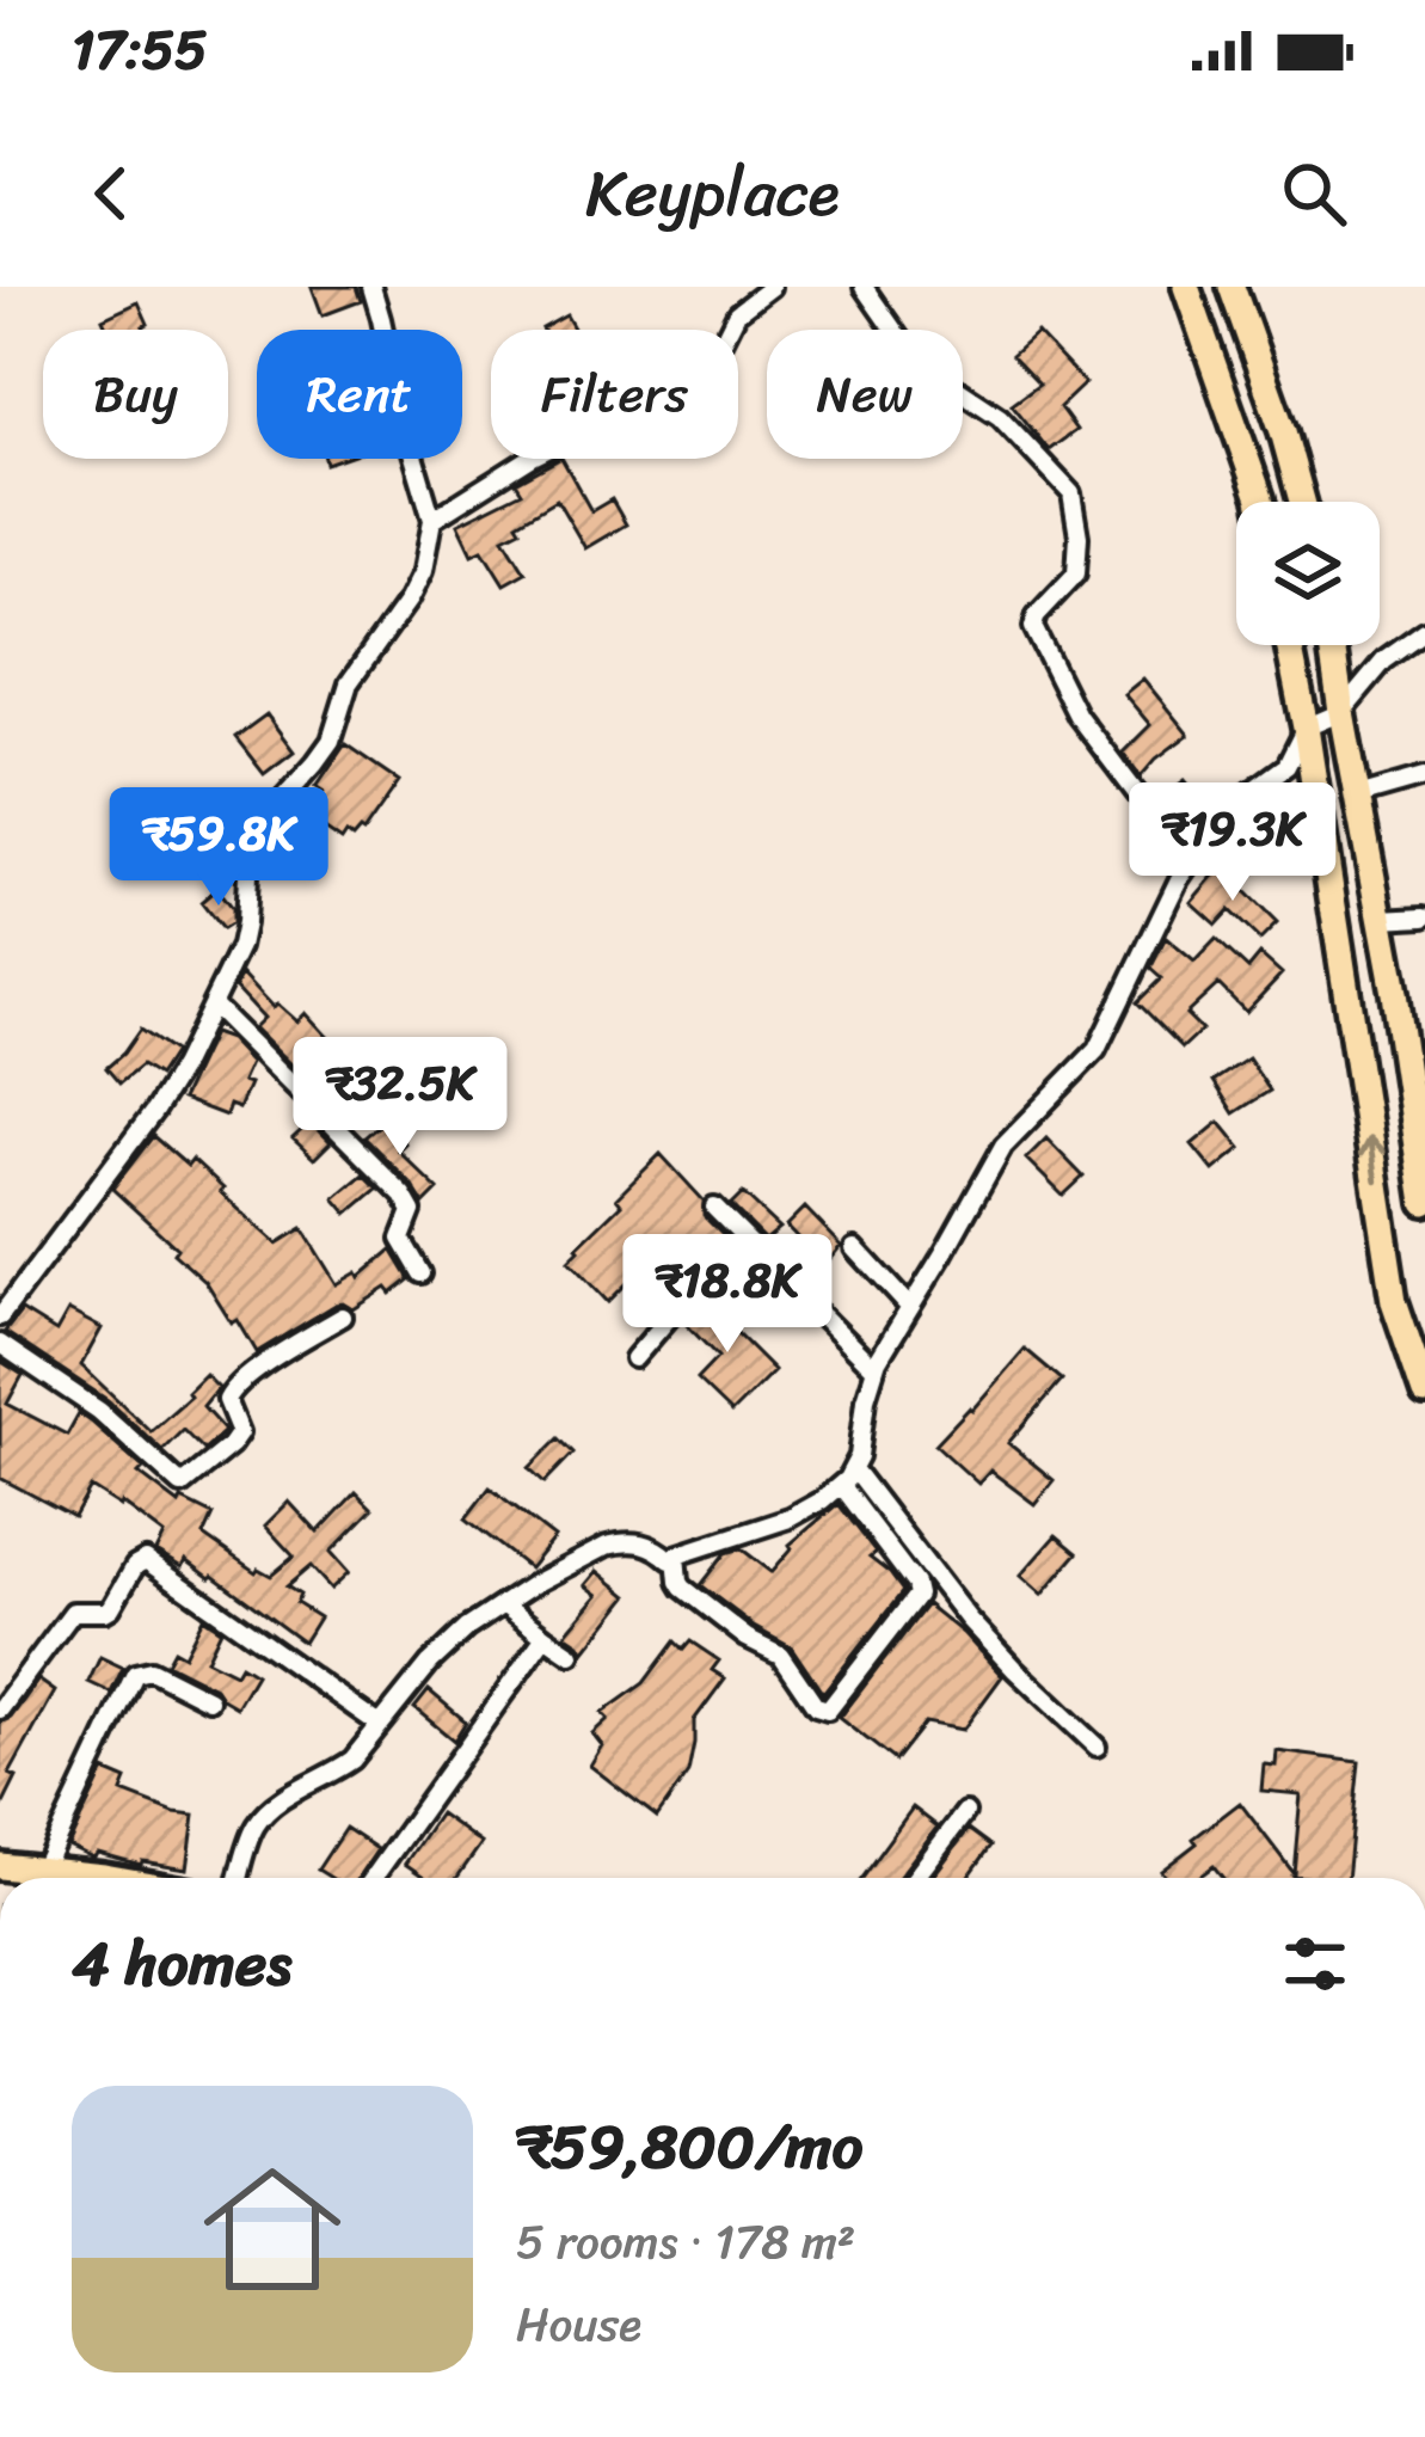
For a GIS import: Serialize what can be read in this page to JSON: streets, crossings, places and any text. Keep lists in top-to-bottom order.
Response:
{
  "page": {
    "status": "17:55",
    "header": "Keyplace",
    "chip": [
      "Buy",
      "Rent",
      "Filters",
      "New"
    ],
    "price": [
      "₹19.3K",
      "₹59.8K",
      "₹32.5K",
      "₹18.8K"
    ],
    "heading": "4 homes",
    "list": [
      {
        "name": "₹59,800/mo",
        "note": "5 rooms · 178 m² · House"
      }
    ]
  }
}
